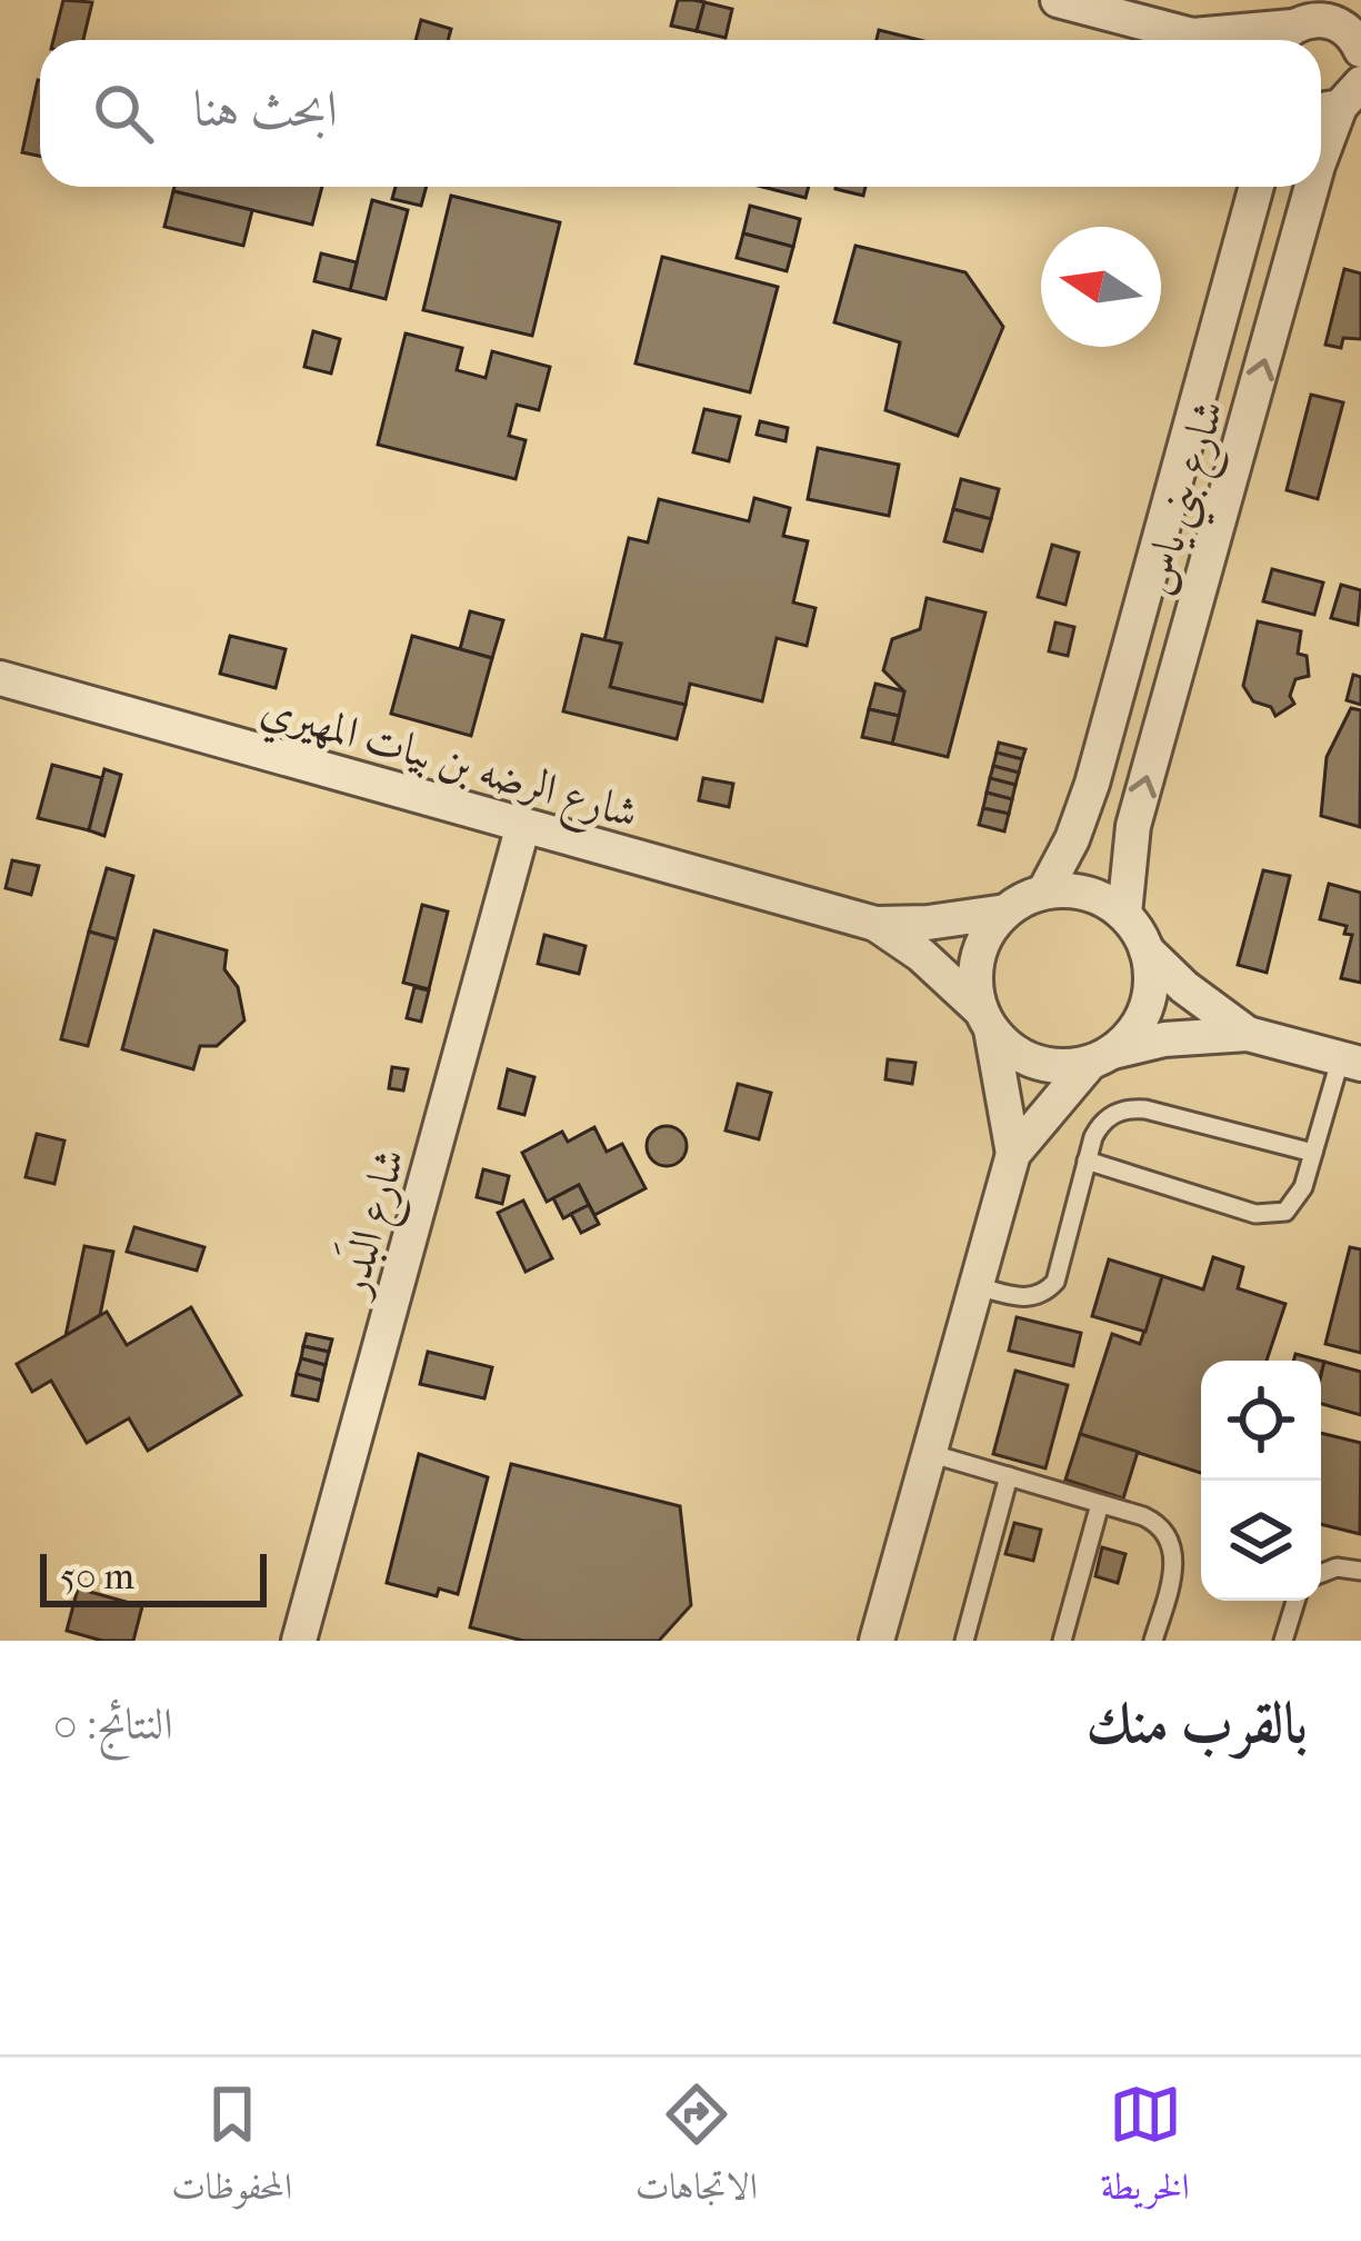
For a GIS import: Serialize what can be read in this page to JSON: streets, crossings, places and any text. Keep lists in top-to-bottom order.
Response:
{
  "streets": {
    "street": ["شارع بني ياس", "شارع الرضه بن بيات المهيري", "شارع البَدر"]
  },
  "crossings": [
    ["شارع بني ياس", "شارع الرضه بن بيات المهيري"],
    ["شارع الرضه بن بيات المهيري", "شارع البَدر"]
  ],
  "scale_bar": "50 m",
  "north": "left",
  "page": {
    "search": "ابحث هنا",
    "scale": "50 m",
    "heading": ["بالقرب منك", "النتائج: 0"],
    "nav": ["الخريطة", "الاتجاهات", "المحفوظات"]
  }
}
